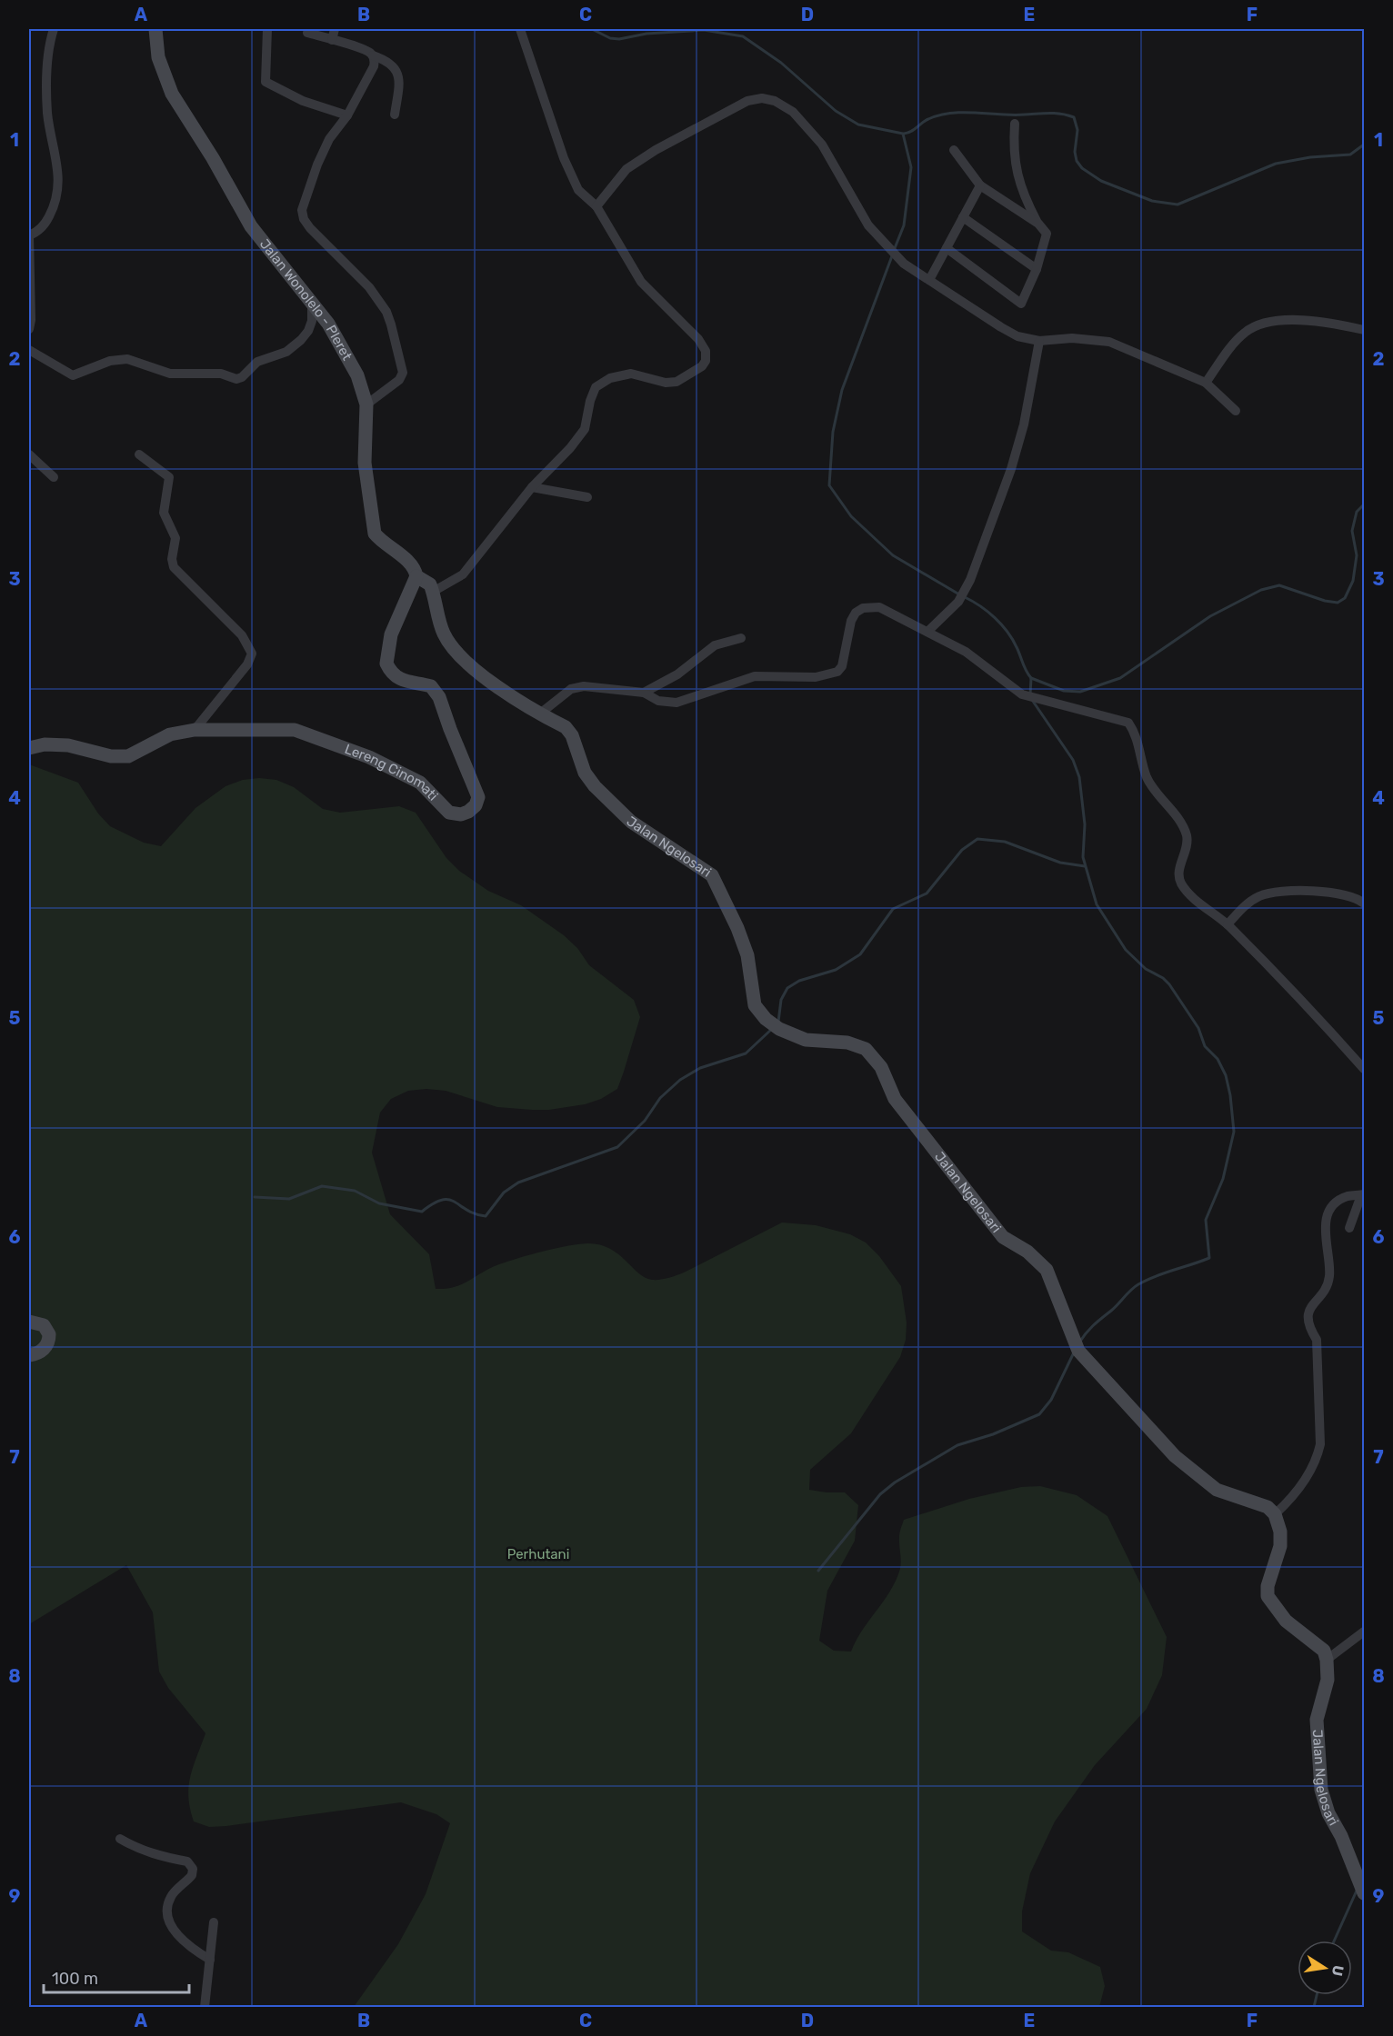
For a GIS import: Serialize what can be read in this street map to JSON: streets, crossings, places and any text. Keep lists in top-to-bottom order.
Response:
{
  "streets": {
    "street": ["Jalan Wonolelo - Pleret", "Lereng Cinomati", "Jalan Ngelosari"]
  },
  "crossings": [
    ["Jalan Wonolelo - Pleret", "Lereng Cinomati"]
  ],
  "parks": ["Perhutani"],
  "scale_bar": "100 m",
  "north": "right",
  "grid": {
    "columns": [
      "A",
      "B",
      "C",
      "D",
      "E",
      "F"
    ],
    "rows": [
      "1",
      "2",
      "3",
      "4",
      "5",
      "6",
      "7",
      "8",
      "9"
    ]
  }
}
